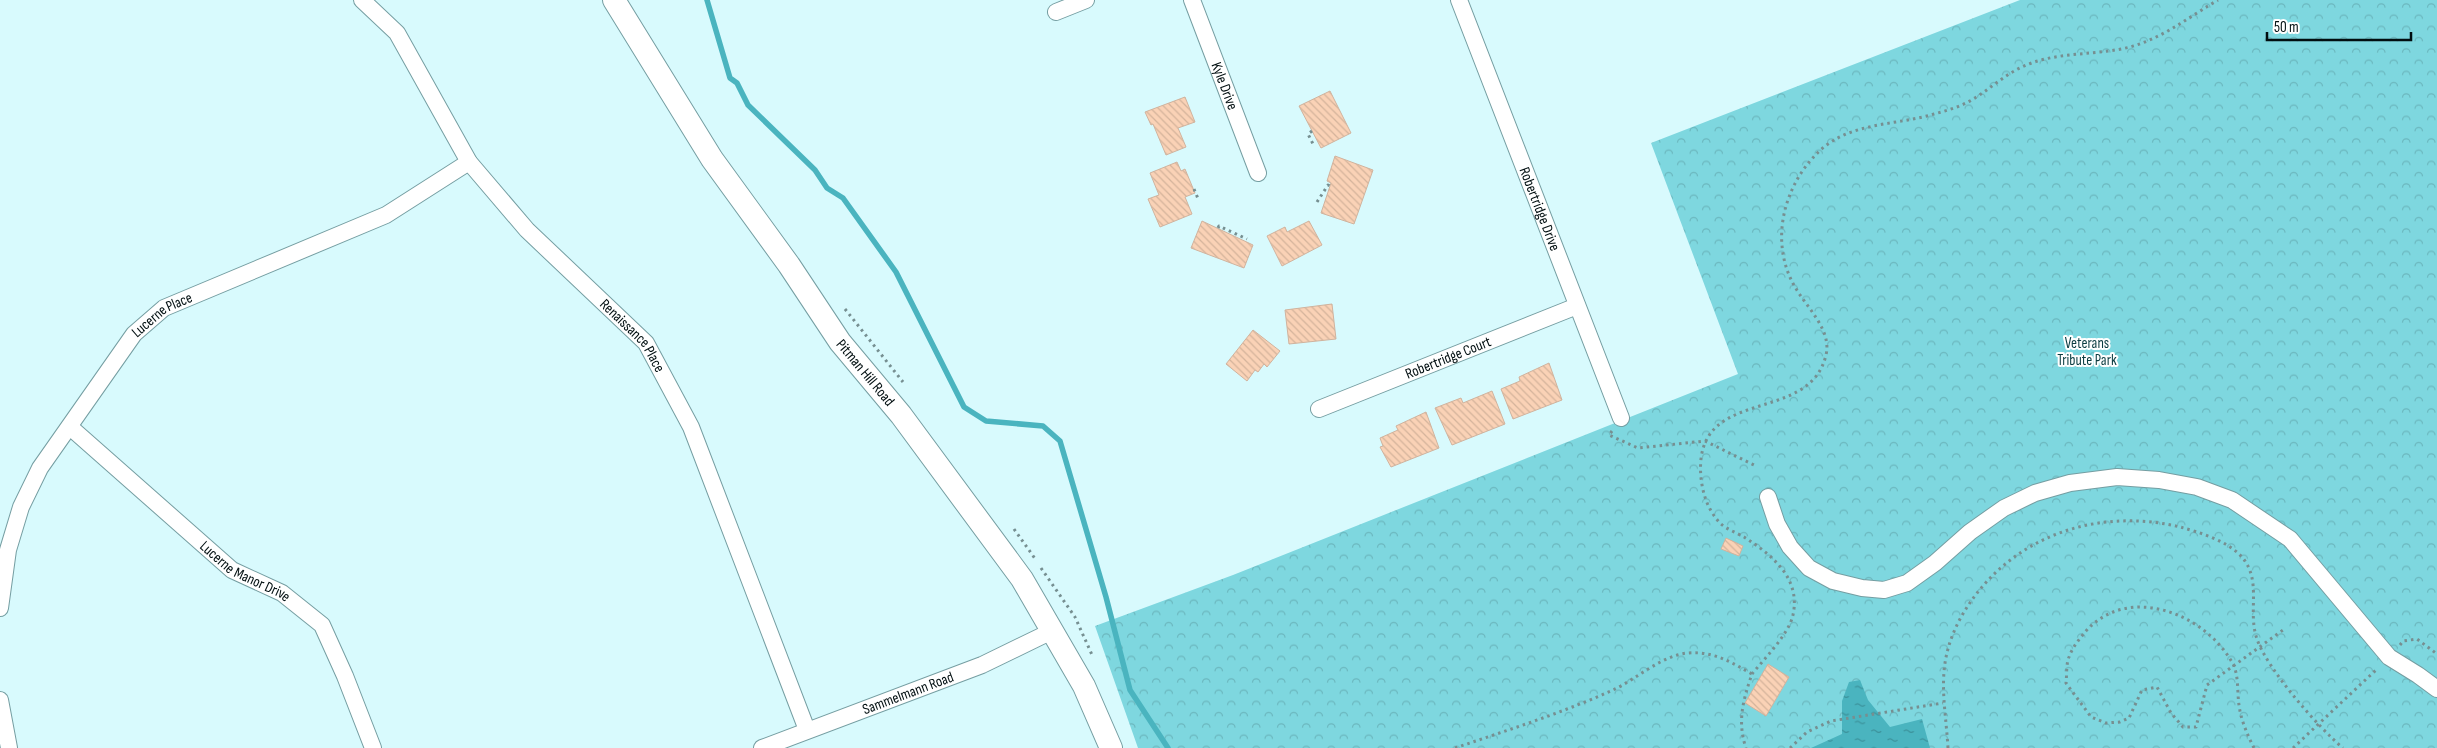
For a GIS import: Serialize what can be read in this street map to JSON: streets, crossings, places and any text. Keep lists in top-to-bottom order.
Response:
{
  "streets": {
    "main road": ["Pitman Hill Road"],
    "street": [
      "Kyle Drive",
      "Robertridge Drive",
      "Lucerne Place",
      "Renaissance Place",
      "Robertridge Court",
      "Lucerne Manor Drive",
      "Sammelmann Road"
    ]
  },
  "crossings": [
    ["Robertridge Drive", "Robertridge Court"],
    ["Lucerne Place", "Renaissance Place"],
    ["Lucerne Place", "Lucerne Manor Drive"],
    ["Renaissance Place", "Sammelmann Road"],
    ["Pitman Hill Road", "Sammelmann Road"]
  ],
  "parks": ["Veterans Tribute Park"],
  "scale_bar": "50 m"
}
